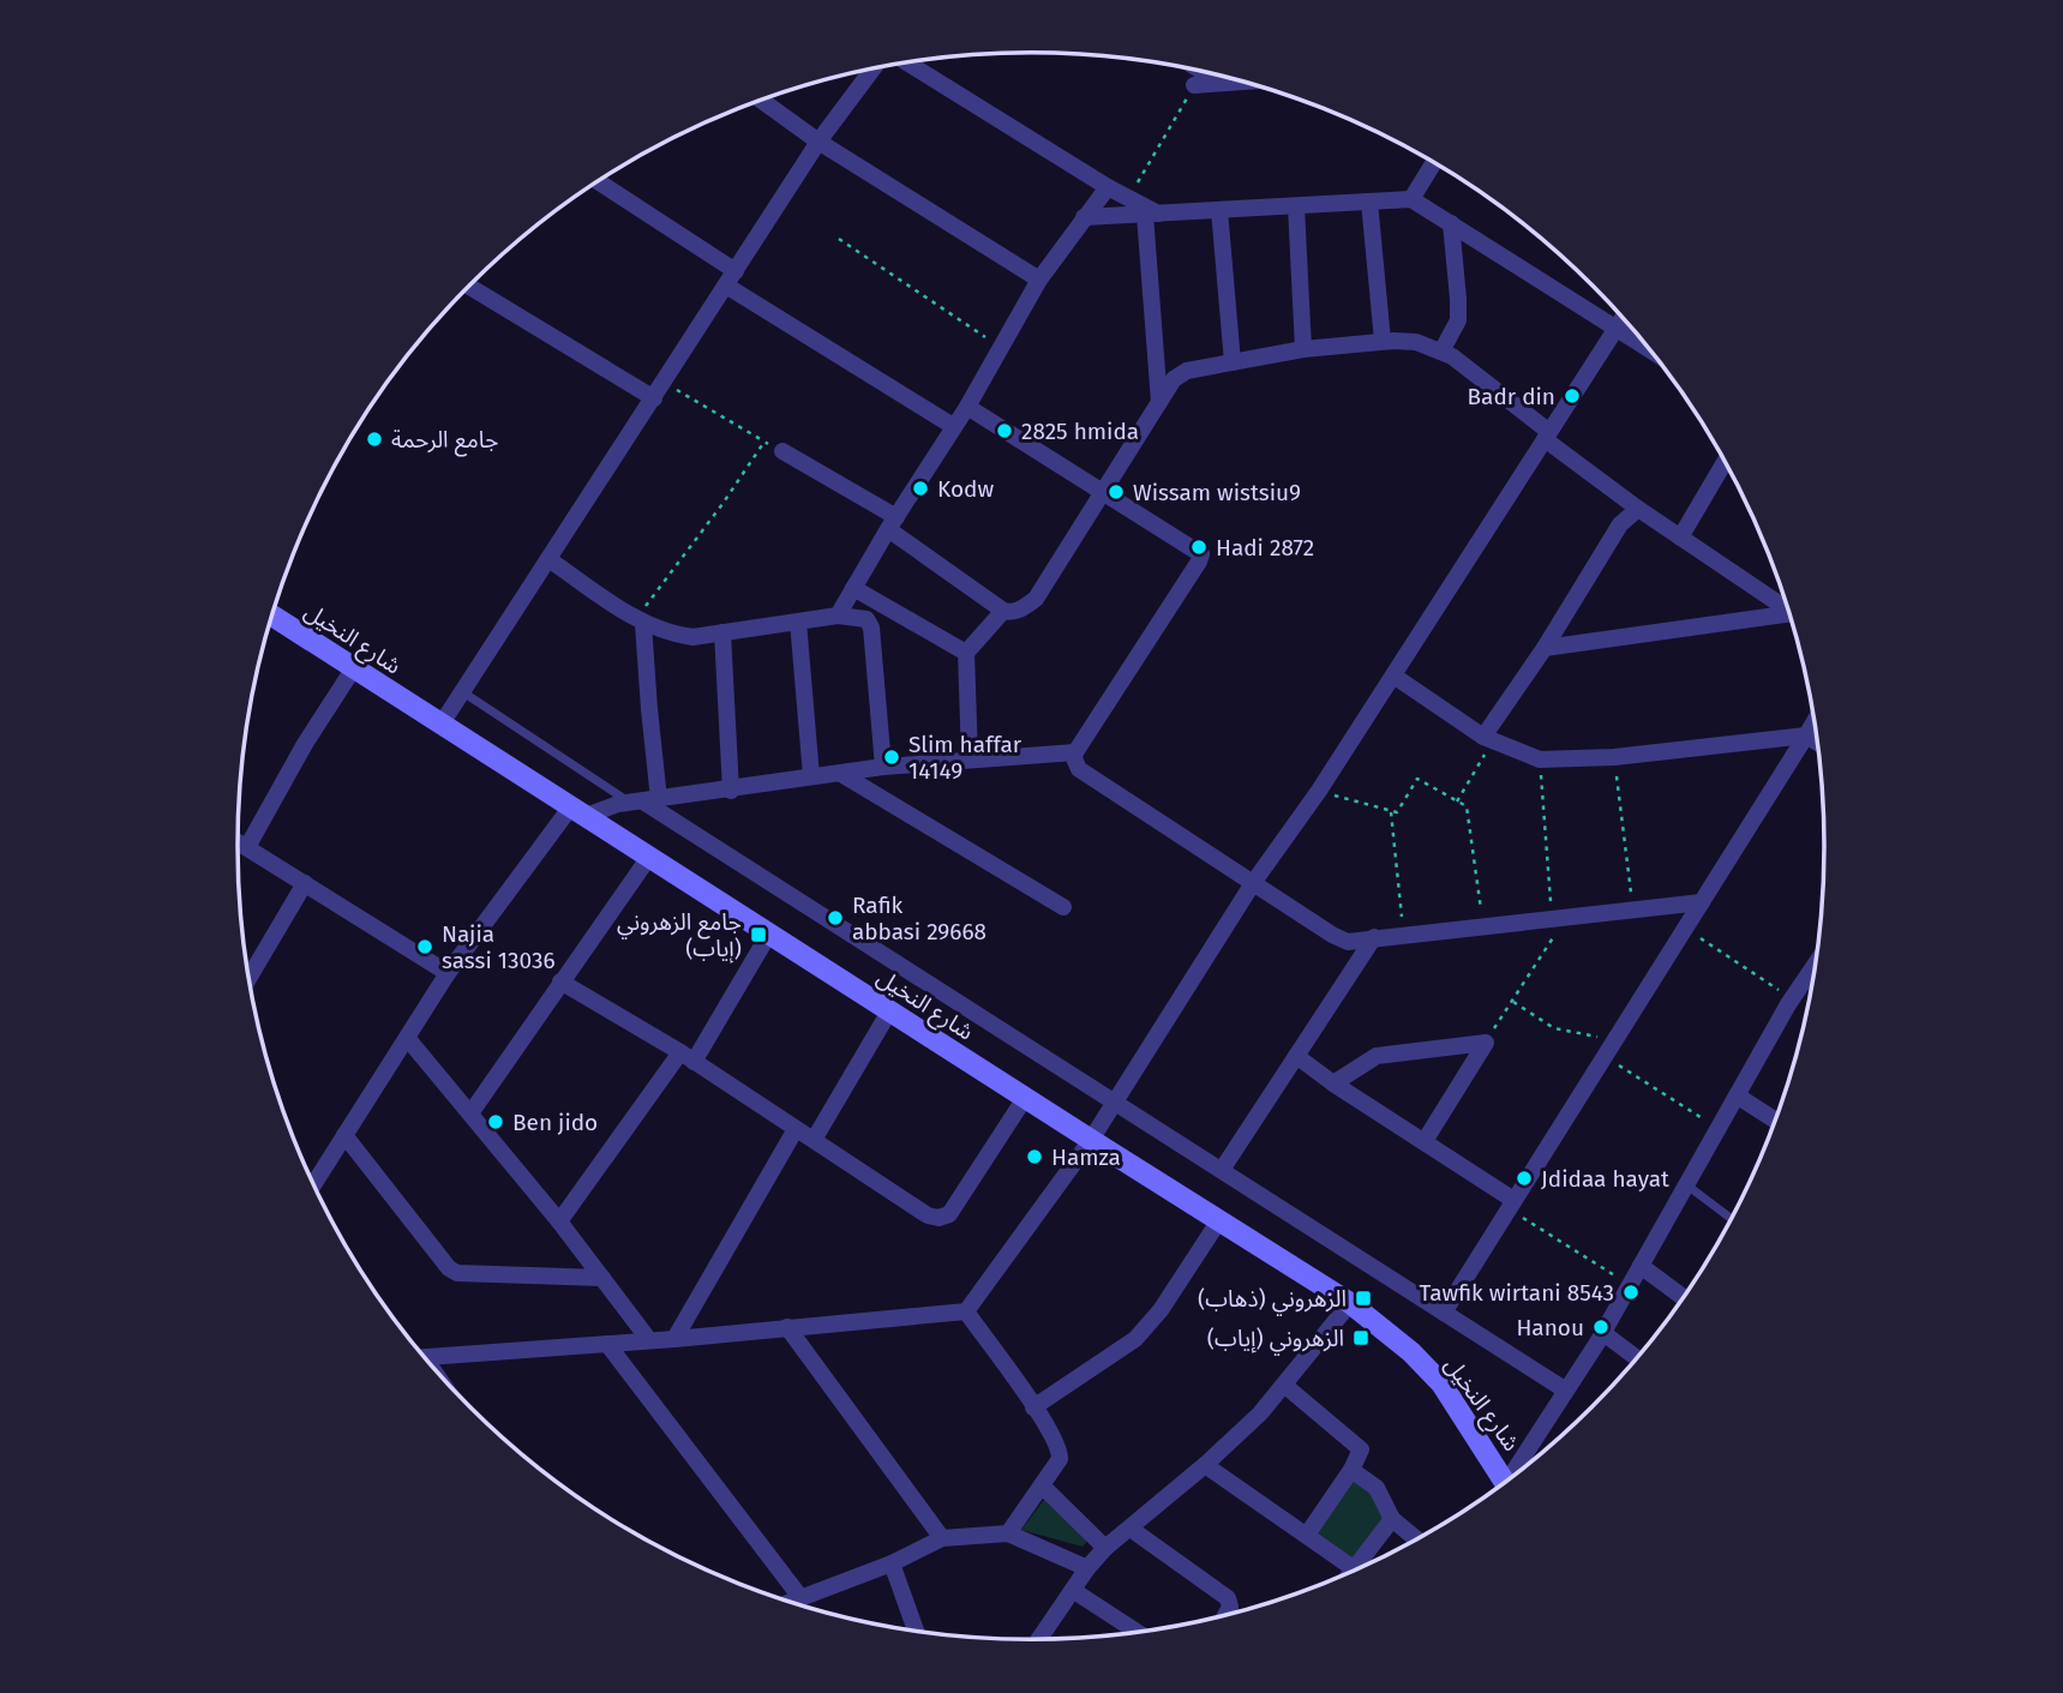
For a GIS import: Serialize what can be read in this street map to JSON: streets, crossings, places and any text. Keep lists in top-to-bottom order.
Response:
{
  "streets": {
    "main road": ["شارع النخيل"]
  },
  "places": {
    "other": [
      "Badr din",
      "2825 hmida",
      "جامع الرحمة",
      "Kodw",
      "Wissam wistsiu9",
      "Hadi 2872",
      "Slim haffar 14149",
      "Rafik abbasi 29668",
      "Najia sassi 13036",
      "Ben jido",
      "Hamza",
      "Jdidaa hayat",
      "Tawfik wirtani 8543",
      "Hanou"
    ],
    "transit": ["جامع الزهروني (إياب)", "الزهروني (ذهاب)", "الزهروني (إياب)"]
  }
}
